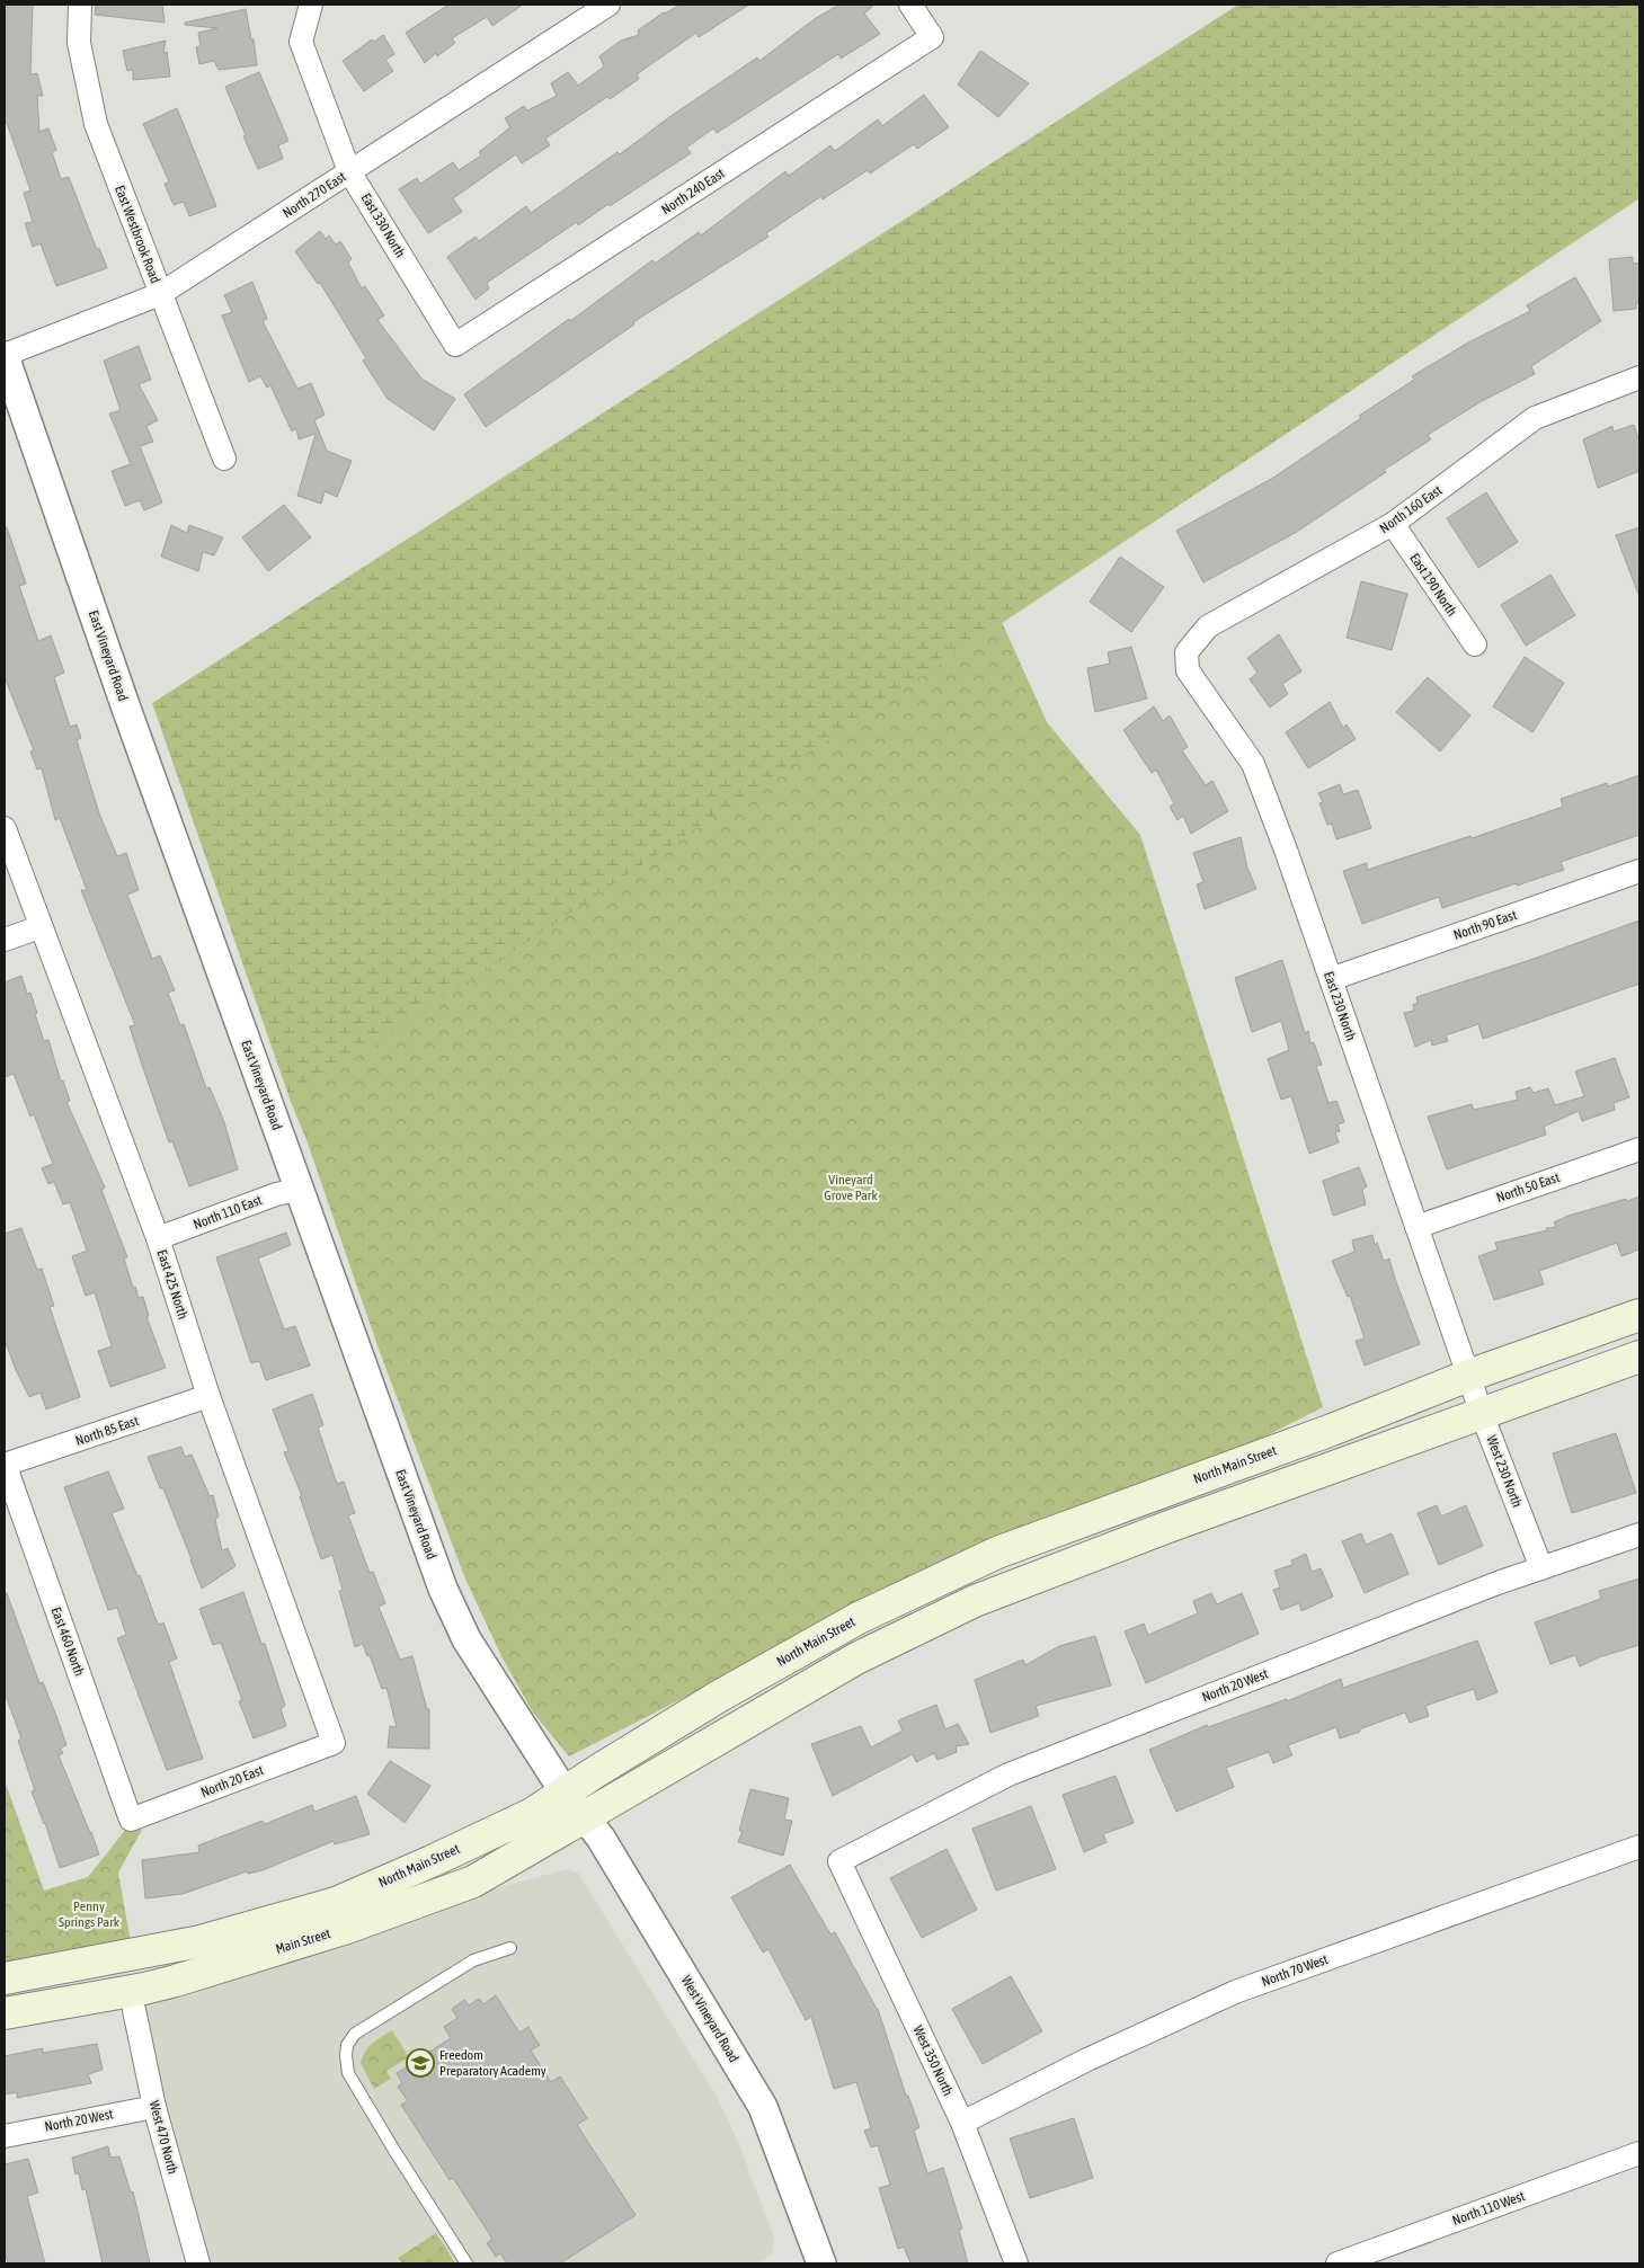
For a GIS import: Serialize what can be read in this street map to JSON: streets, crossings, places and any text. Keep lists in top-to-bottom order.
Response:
{
  "streets": {
    "main road": ["North Main Street", "Main Street"],
    "street": [
      "North 240 East",
      "North 270 East",
      "East 330 North",
      "East Westbrook Road",
      "North 160 East",
      "East 190 North",
      "East Vineyard Road",
      "North 90 East",
      "East 230 North",
      "North 50 East",
      "North 110 East",
      "East 425 North",
      "North 85 East",
      "West 230 North",
      "East 460 North",
      "North 20 West",
      "North 20 East",
      "North 70 West",
      "West Vineyard Road",
      "West 350 North",
      "West 470 North",
      "North 110 West"
    ]
  },
  "crossings": [
    ["North 240 East", "East 330 North"],
    ["North 270 East", "East 330 North"],
    ["North 270 East", "East Westbrook Road"],
    ["North 270 East", "East Vineyard Road"],
    ["North 160 East", "East 190 North"],
    ["North 160 East", "East 230 North"],
    ["East Vineyard Road", "North 110 East"],
    ["East Vineyard Road", "North Main Street"],
    ["East Vineyard Road", "West Vineyard Road"],
    ["North 90 East", "East 230 North"],
    ["East 230 North", "North 50 East"],
    ["East 230 North", "North Main Street"],
    ["East 230 North", "West 230 North"],
    ["North 110 East", "East 425 North"],
    ["East 425 North", "North 85 East"],
    ["East 425 North", "North 20 East"],
    ["North 85 East", "East 460 North"],
    ["North Main Street", "West 230 North"],
    ["North Main Street", "West Vineyard Road"],
    ["West 230 North", "North 20 West"],
    ["East 460 North", "North 20 East"],
    ["North 20 West", "West 350 North"],
    ["North 20 West", "West 470 North"],
    ["Main Street", "West Vineyard Road"],
    ["Main Street", "West 470 North"],
    ["North 70 West", "West 350 North"]
  ],
  "parks": ["Vineyard Grove Park", "Penny Springs Park"],
  "places": {
    "school or university": ["Freedom Preparatory Academy"]
  }
}
